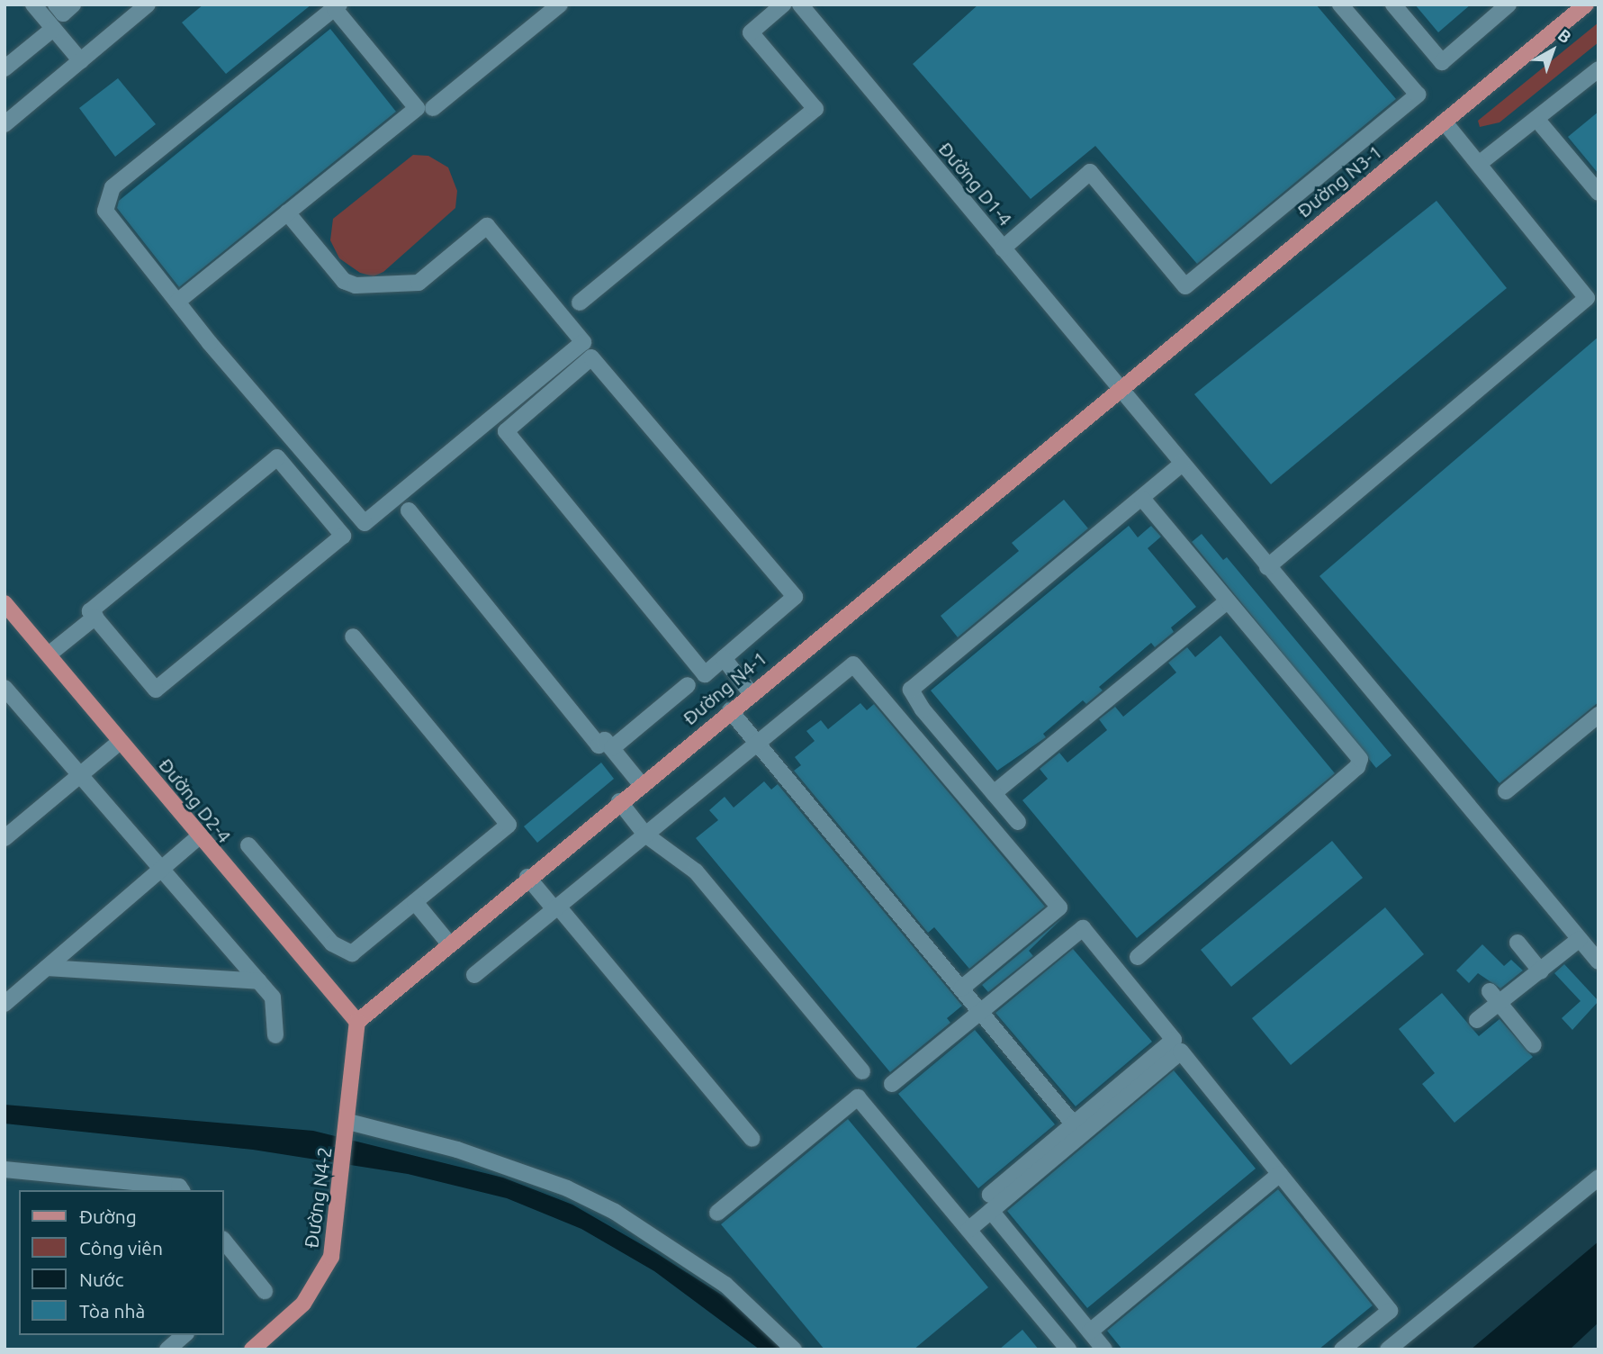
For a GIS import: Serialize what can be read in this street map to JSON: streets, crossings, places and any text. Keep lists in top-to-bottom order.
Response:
{
  "streets": {
    "main road": [
      "Đường N3-1",
      "Đường N4-1",
      "Đường D2-4",
      "Đường N4-2"
    ],
    "street": ["Đường D1-4"]
  },
  "crossings": [
    ["Đường N3-1", "Đường D1-4"],
    ["Đường N3-1", "Đường N4-1"],
    ["Đường D1-4", "Đường N4-1"],
    ["Đường N4-1", "Đường D2-4"],
    ["Đường N4-1", "Đường N4-2"],
    ["Đường D2-4", "Đường N4-2"]
  ],
  "legend": [
    "Đường",
    "Công viên",
    "Nước",
    "Tòa nhà"
  ],
  "north": "top right"
}
